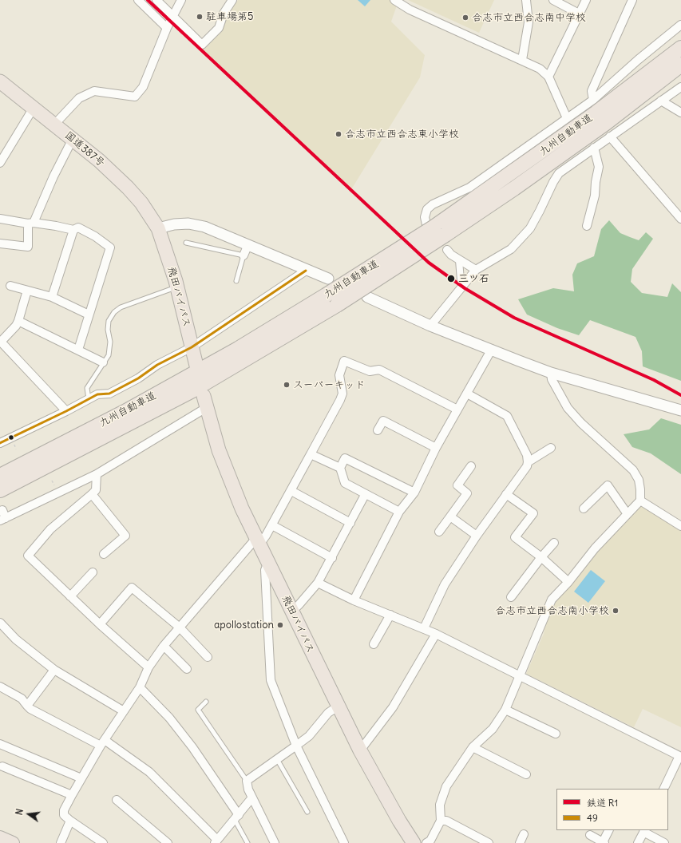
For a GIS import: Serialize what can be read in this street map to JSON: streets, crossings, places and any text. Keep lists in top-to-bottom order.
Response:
{
  "streets": {
    "highway": ["九州自動車道", "国道387号", "飛田バイパス"]
  },
  "crossings": [
    ["国道387号", "飛田バイパス"]
  ],
  "places": [
    "駐車場第5",
    "合志市立西合志南中学校",
    "合志市立西合志東小学校",
    "三ツ石",
    "スーパーキッド",
    "合志市立西合志南小学校",
    "apollostation"
  ],
  "lines": ["rail line R1", "transit line 49"],
  "legend": ["鉄道 R1", "49"],
  "north": "left"
}
